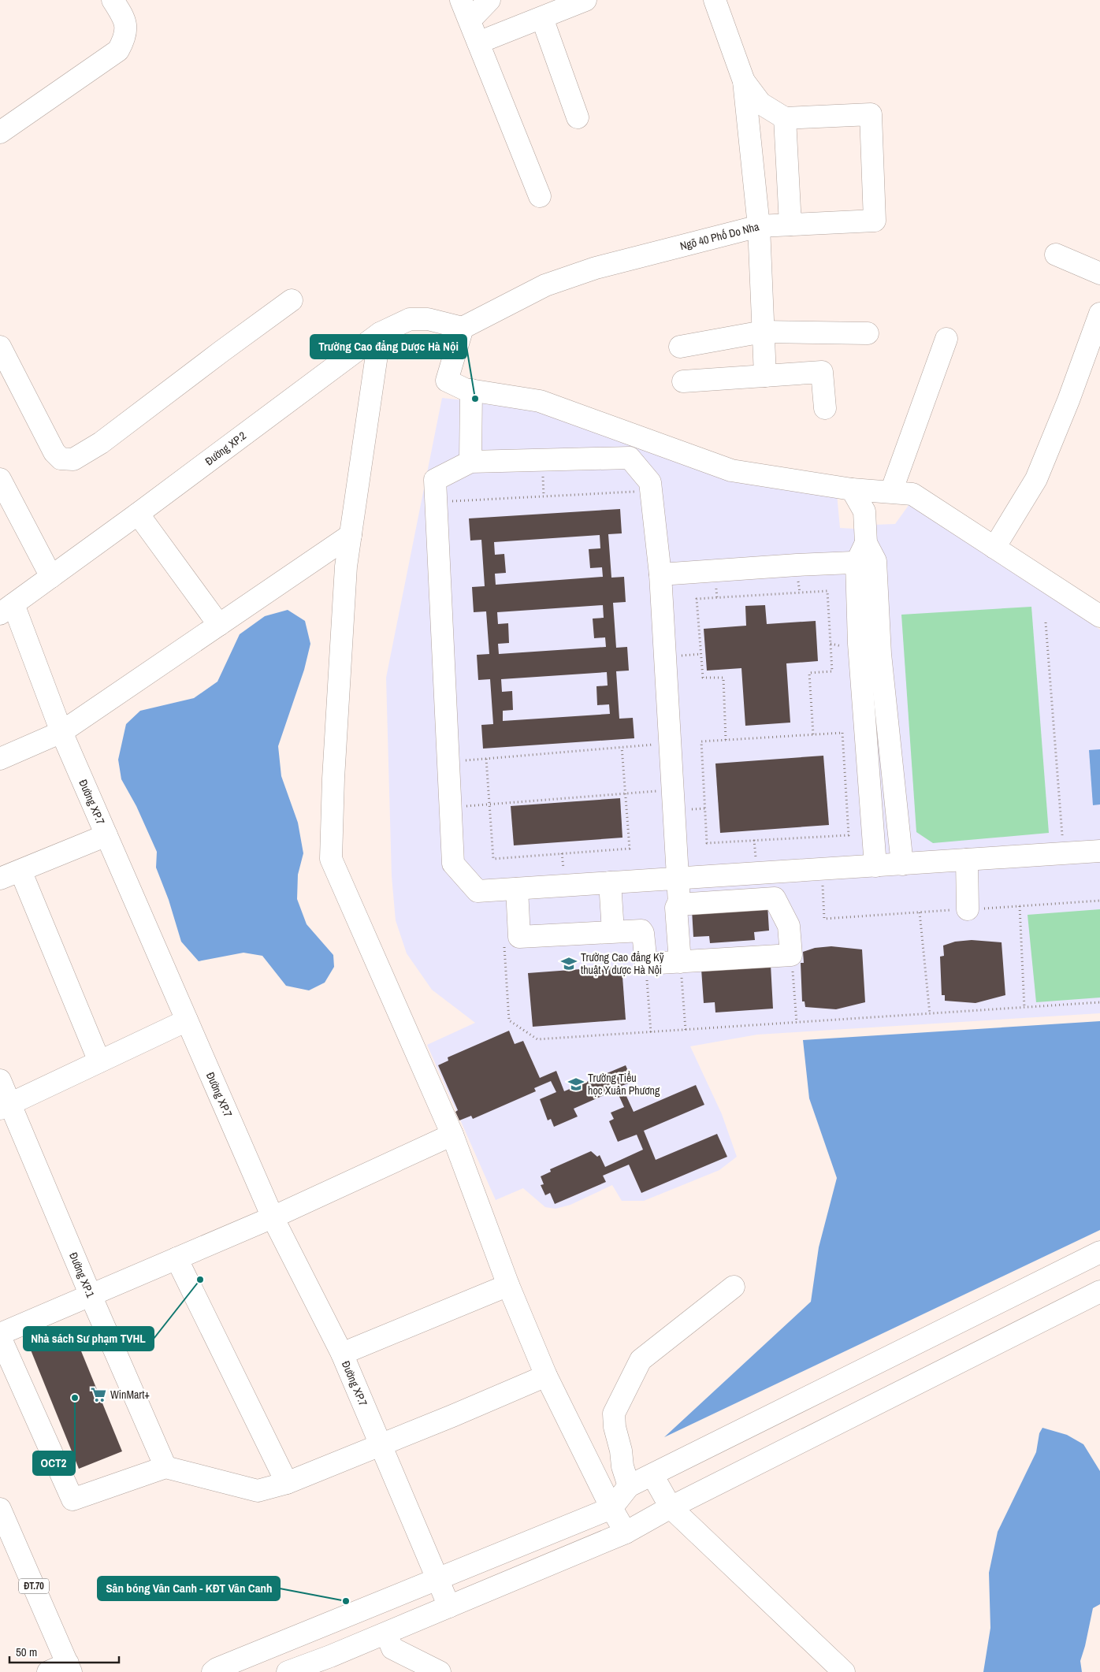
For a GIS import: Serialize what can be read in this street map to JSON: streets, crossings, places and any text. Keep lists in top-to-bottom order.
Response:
{
  "streets": {
    "street": [
      "Ngõ 40 Phố Do Nha",
      "Đường XP.2",
      "Đường XP.7",
      "Đường XP.1",
      "ĐT.70"
    ]
  },
  "crossings": [
    ["Ngõ 40 Phố Do Nha", "Đường XP.2"],
    ["Đường XP.2", "Đường XP.7"]
  ],
  "places": {
    "other": [
      "Trường Cao đẳng Dược Hà Nội",
      "Nhà sách Sư phạm TVHL",
      "OCT2",
      "Sân bóng Vân Canh - KĐT Vân Canh"
    ],
    "school or university": ["Trường Cao đẳng Kỹ thuật Y dược Hà Nội", "Trường Tiểu học Xuân Phương"],
    "supermarket": ["WinMart+"]
  },
  "scale_bar": "50 m"
}
